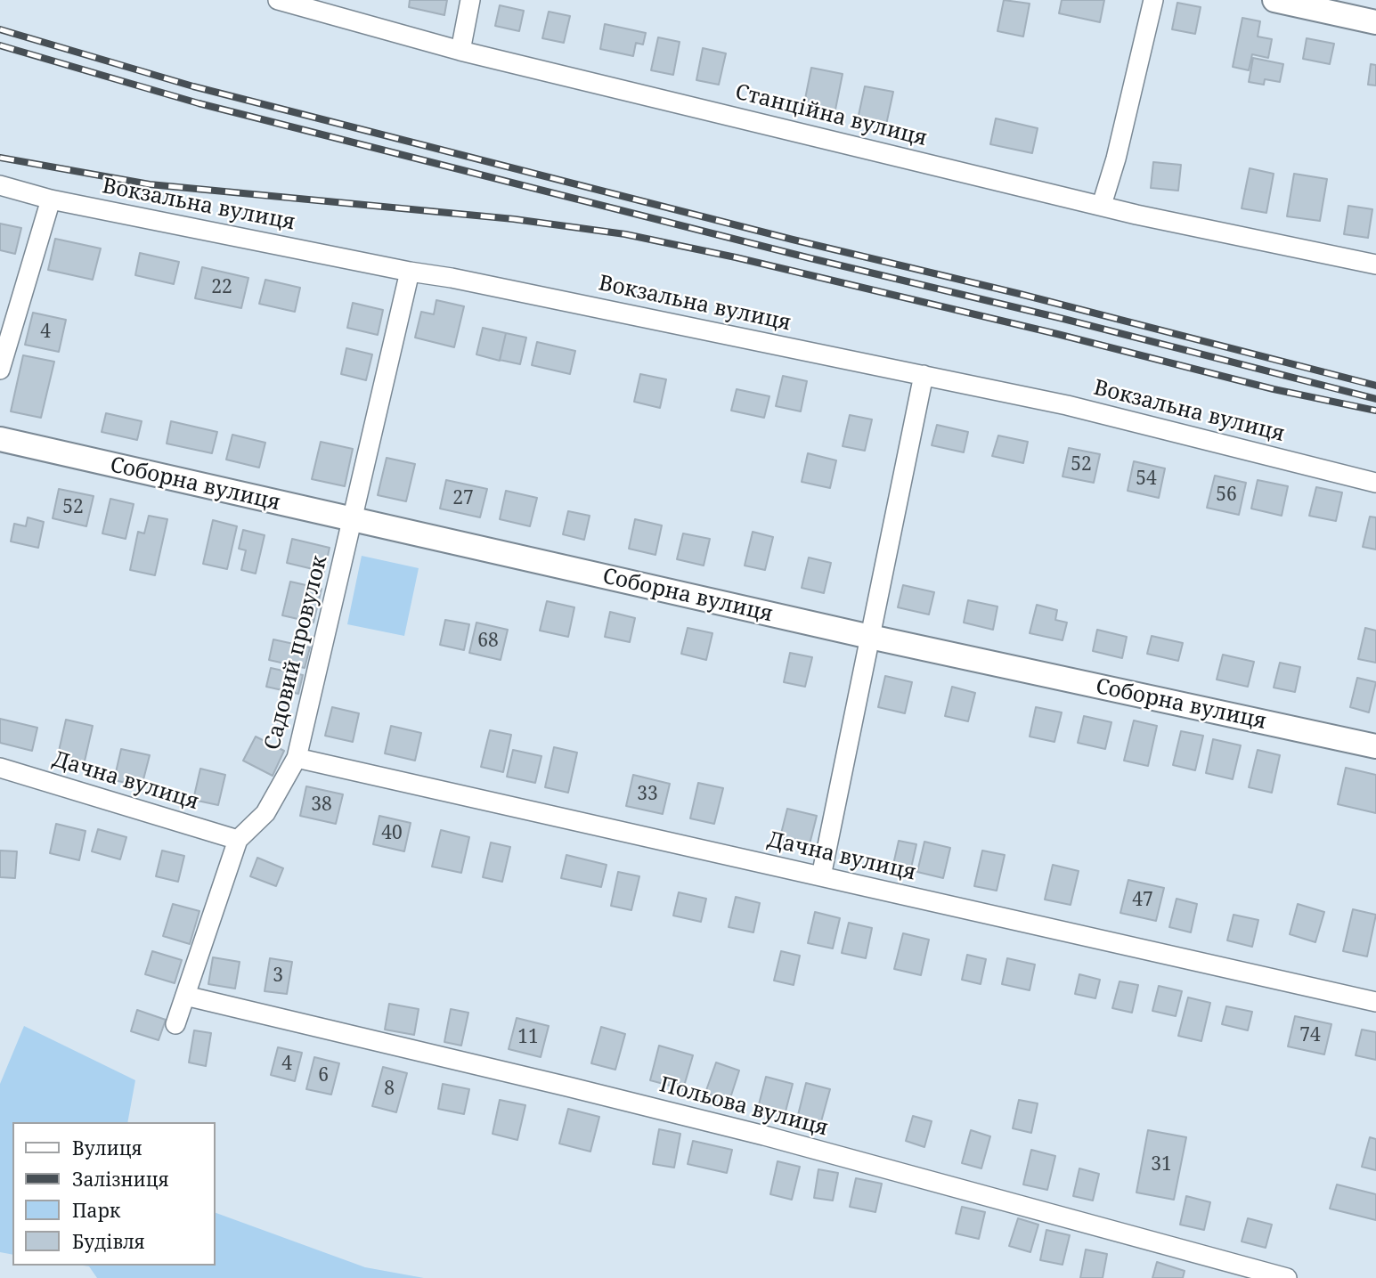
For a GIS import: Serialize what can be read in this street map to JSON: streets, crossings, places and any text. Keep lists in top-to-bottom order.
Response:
{
  "streets": {
    "street": [
      "Станційна вулиця",
      "Вокзальна вулиця",
      "Соборна вулиця",
      "Садовий провулок",
      "Дачна вулиця",
      "Польова вулиця"
    ]
  },
  "crossings": [
    ["Вокзальна вулиця", "Садовий провулок"],
    ["Соборна вулиця", "Садовий провулок"],
    ["Садовий провулок", "Дачна вулиця"],
    ["Садовий провулок", "Польова вулиця"]
  ],
  "house_numbers": [
    "22",
    "4",
    "52",
    "54",
    "56",
    "27",
    "52",
    "68",
    "33",
    "38",
    "40",
    "47",
    "3",
    "74",
    "11",
    "4",
    "6",
    "8",
    "31"
  ],
  "legend": [
    "Вулиця",
    "Залізниця",
    "Парк",
    "Будівля"
  ]
}
